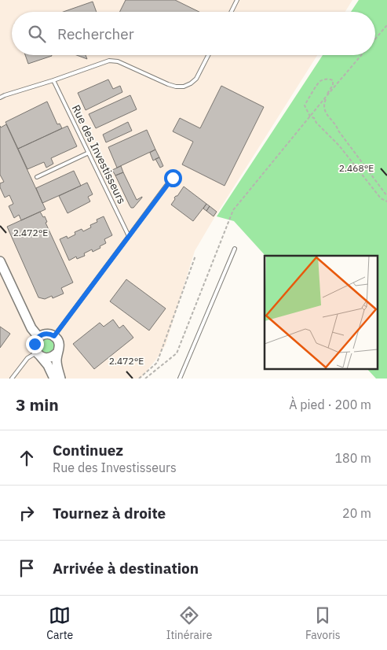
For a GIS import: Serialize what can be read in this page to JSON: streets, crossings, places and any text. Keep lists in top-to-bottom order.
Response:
{
  "streets": {
    "lane": ["Rue des Investisseurs"]
  },
  "page": {
    "search": "Rechercher",
    "heading": ["3 min", "À pied · 200 m"],
    "list": [
      ["Continuez", "Rue des Investisseurs", "180 m"],
      ["Tournez à droite", "20 m"],
      "Arrivée à destination"
    ],
    "nav": ["Carte", "Itinéraire", "Favoris"]
  },
  "coordinates": ["2.468°E", "2.472°E"]
}
